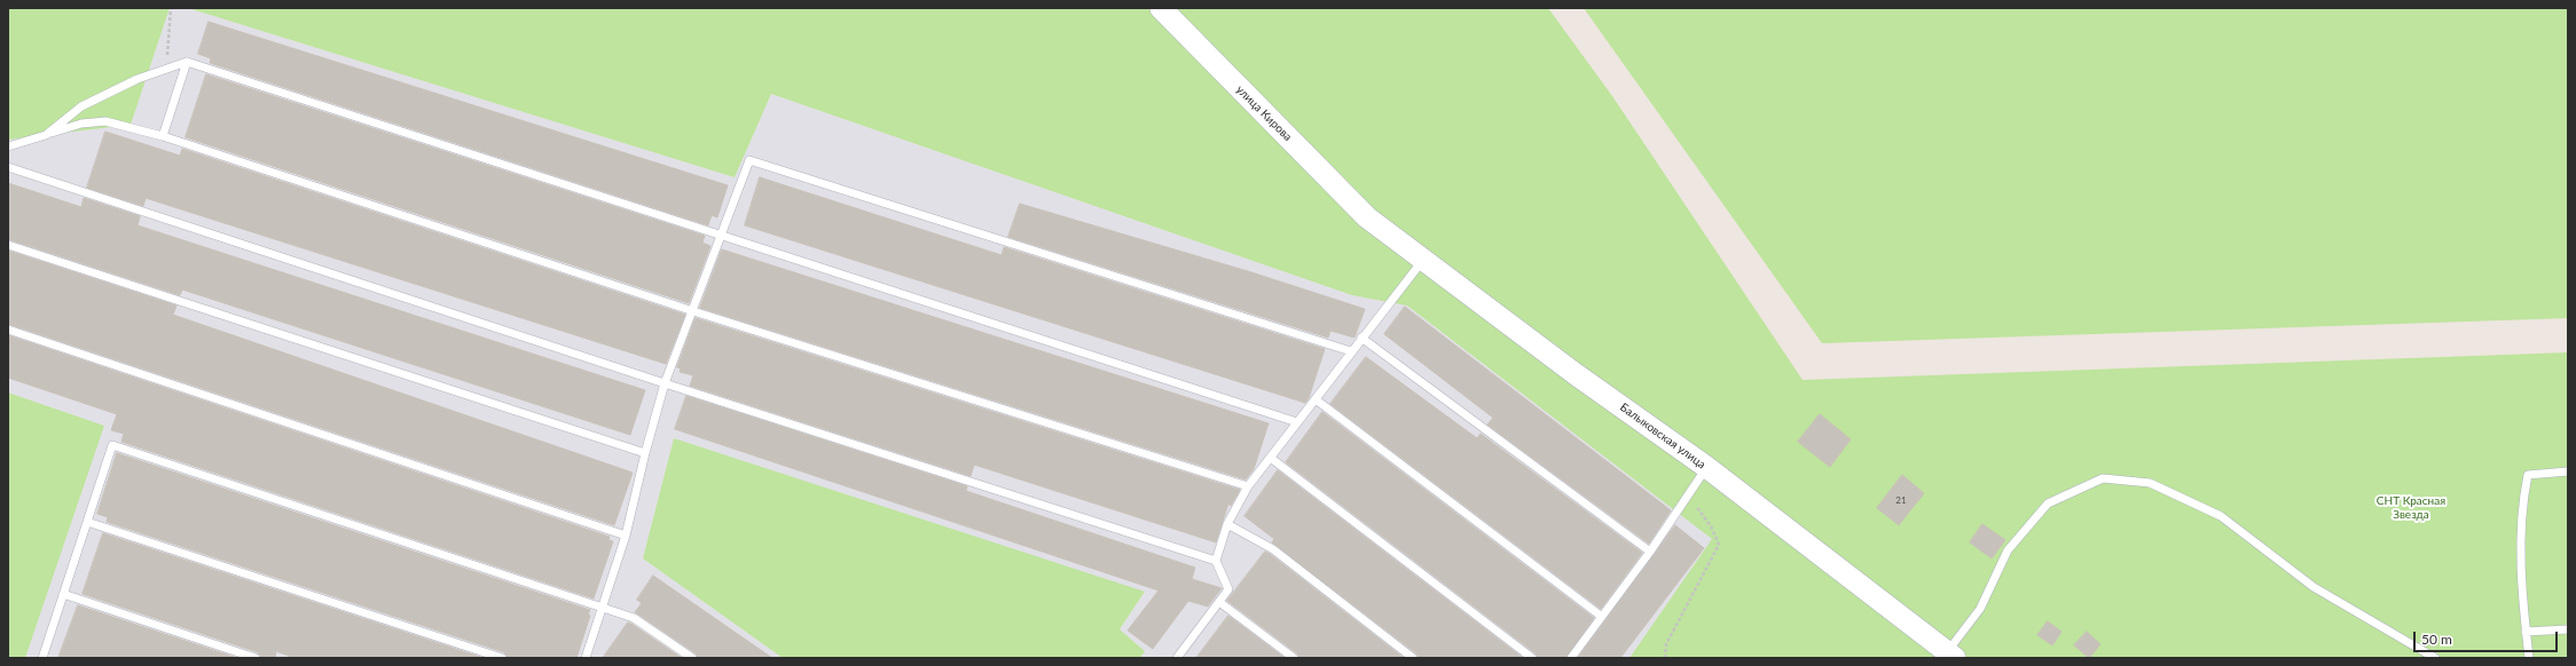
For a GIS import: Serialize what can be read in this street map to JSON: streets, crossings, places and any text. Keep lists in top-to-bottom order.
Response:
{
  "streets": {
    "street": ["улица Кирова", "Балыковская улица"]
  },
  "crossings": [
    ["улица Кирова", "Балыковская улица"]
  ],
  "parks": ["СНТ Красная Звезда"],
  "house_numbers": ["21"],
  "scale_bar": "50 m"
}
